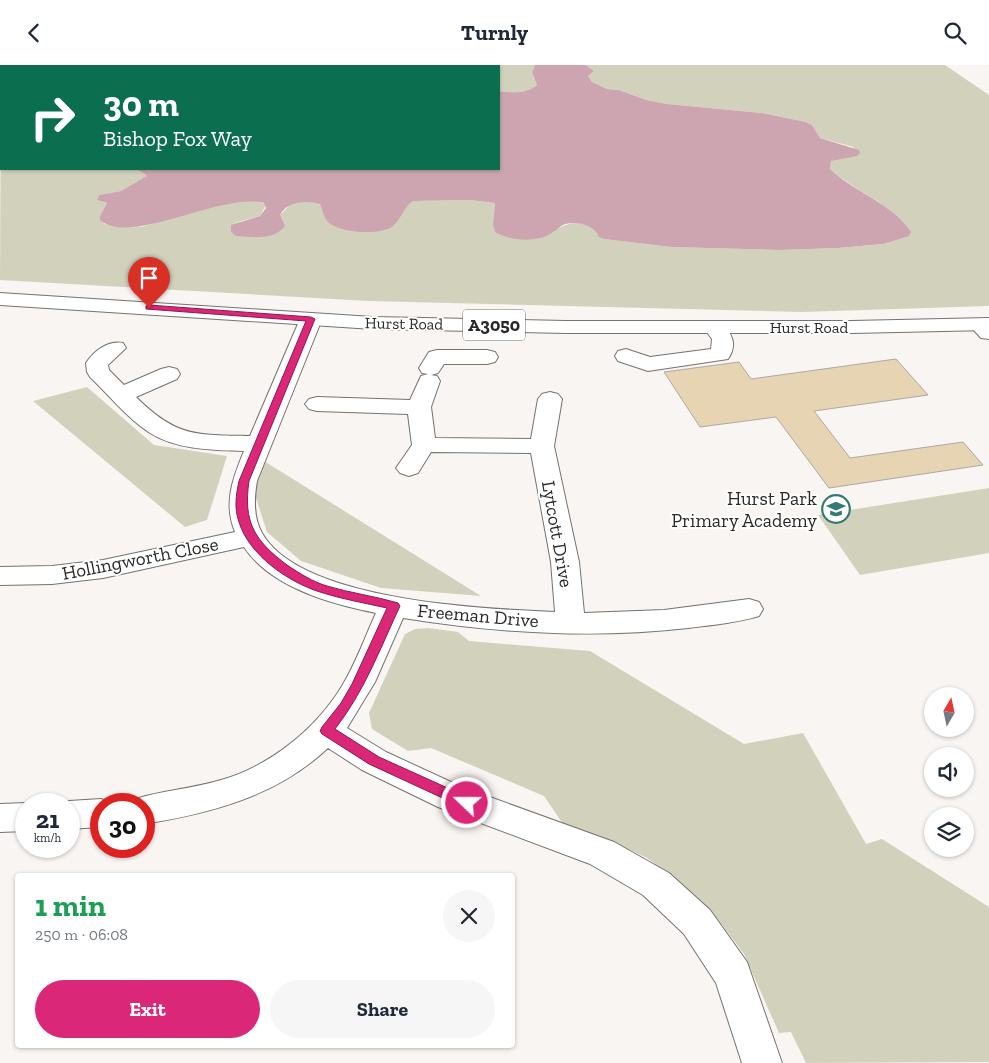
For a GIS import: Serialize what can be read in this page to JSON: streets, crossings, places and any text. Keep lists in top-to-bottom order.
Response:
{
  "streets": {
    "street": [
      "Hurst Road",
      "A3050",
      "Lytcott Drive",
      "Hollingworth Close",
      "Freeman Drive"
    ]
  },
  "crossings": [
    ["Hurst Road", "Freeman Drive"],
    ["Lytcott Drive", "Freeman Drive"],
    ["Hollingworth Close", "Freeman Drive"]
  ],
  "places": {
    "school or university": ["Hurst Park Primary Academy"]
  },
  "north": "top",
  "page": {
    "header": "Turnly",
    "turn": ["30 m", "Bishop Fox Way"],
    "speed": "21 km/h",
    "limit": "30",
    "heading": ["1 min", "250 m · 06:08"],
    "buttons": ["Exit", "Share"]
  }
}
